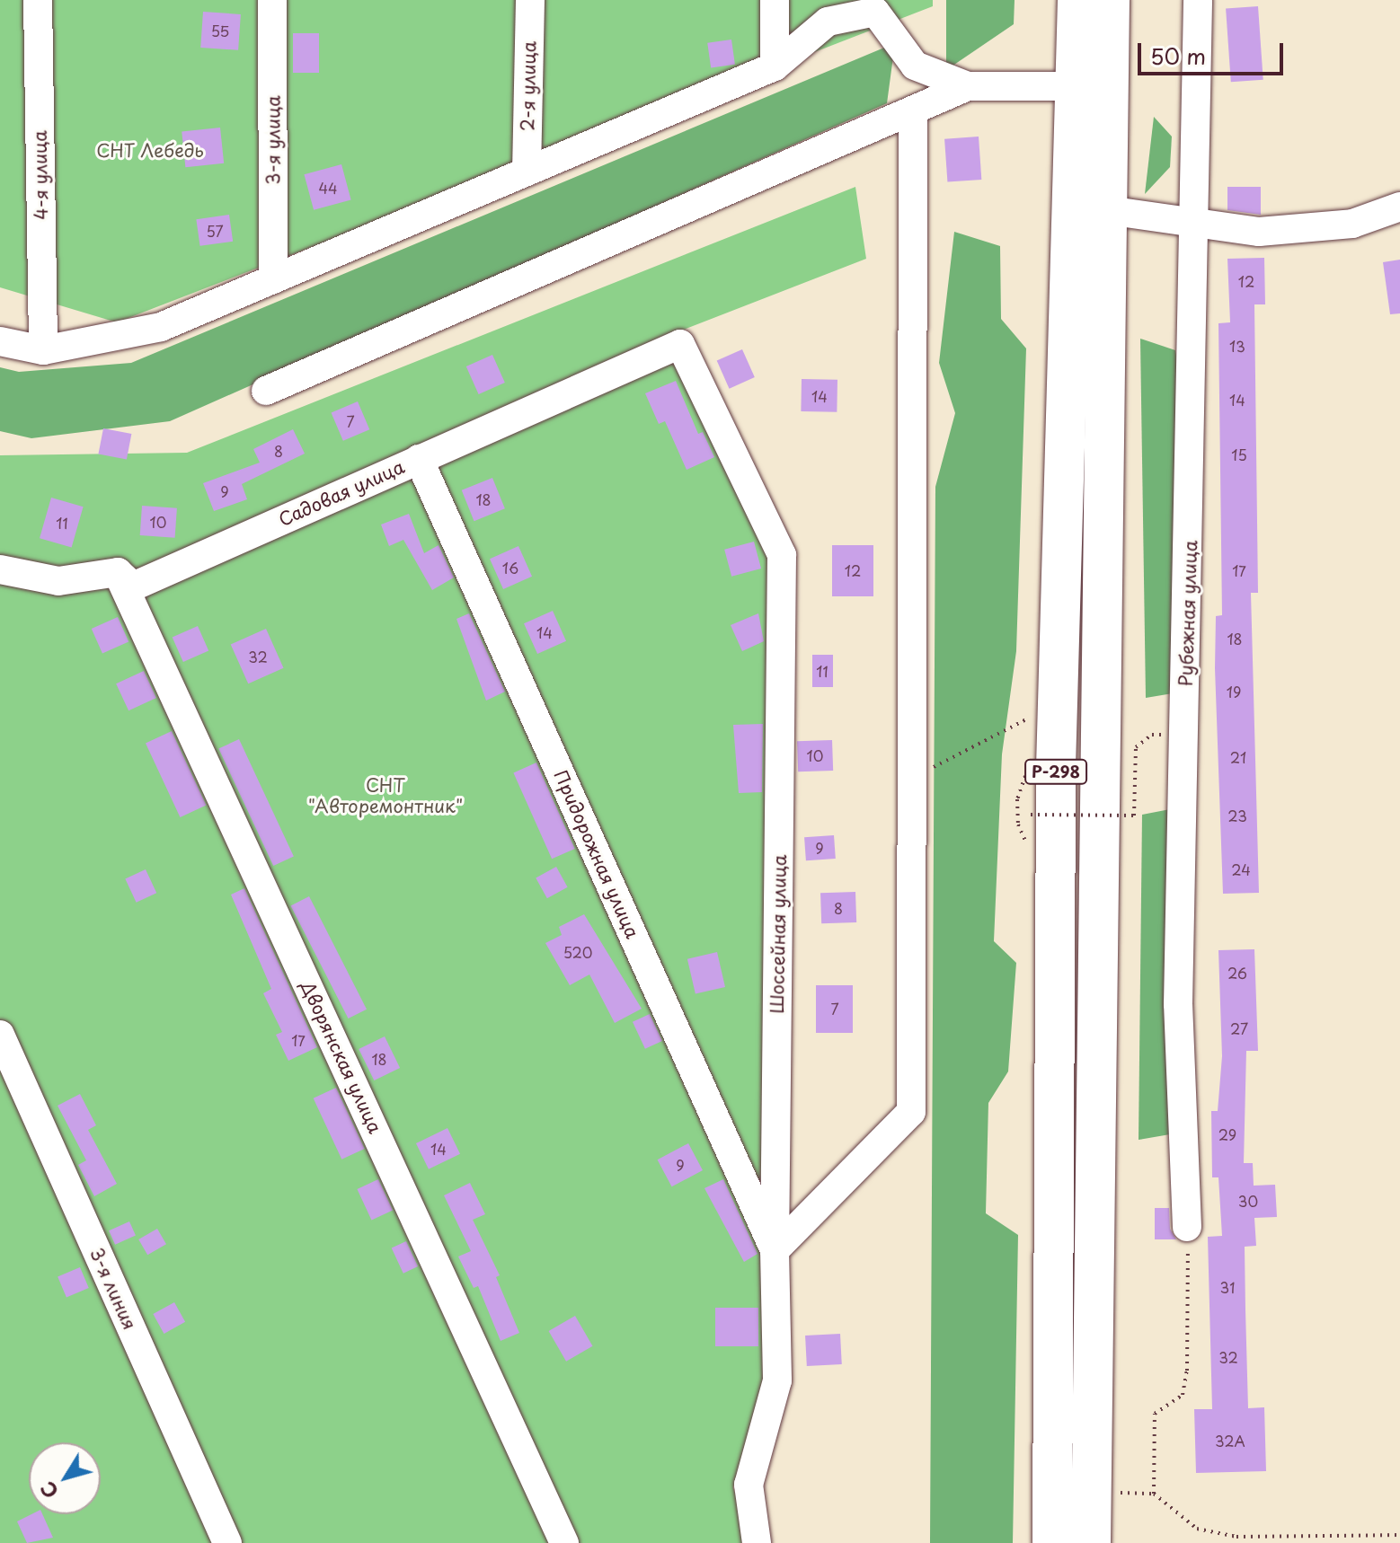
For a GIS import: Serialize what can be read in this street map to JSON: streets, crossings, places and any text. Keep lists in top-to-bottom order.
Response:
{
  "streets": {
    "highway": ["Р-298"],
    "street": [
      "2-я улица",
      "3-я улица",
      "4-я улица",
      "Садовая улица",
      "Рубежная улица",
      "Придорожная улица",
      "Шоссейная улица",
      "Дворянская улица",
      "3-я линия"
    ]
  },
  "crossings": [
    ["Садовая улица", "Придорожная улица"],
    ["Садовая улица", "Шоссейная улица"],
    ["Садовая улица", "Дворянская улица"],
    ["Придорожная улица", "Шоссейная улица"]
  ],
  "parks": ["СНТ Лебедь", "СНТ \"Авторемонтник\""],
  "house_numbers": [
    "55",
    "44",
    "57",
    "12",
    "13",
    "14",
    "14",
    "7",
    "8",
    "15",
    "9",
    "18",
    "10",
    "11",
    "16",
    "12",
    "17",
    "14",
    "18",
    "32",
    "11",
    "19",
    "10",
    "21",
    "23",
    "9",
    "24",
    "8",
    "520",
    "26",
    "7",
    "27",
    "17",
    "18",
    "29",
    "14",
    "9",
    "30",
    "31",
    "32",
    "32А"
  ],
  "scale_bar": "50 m",
  "north": "bottom left"
}
